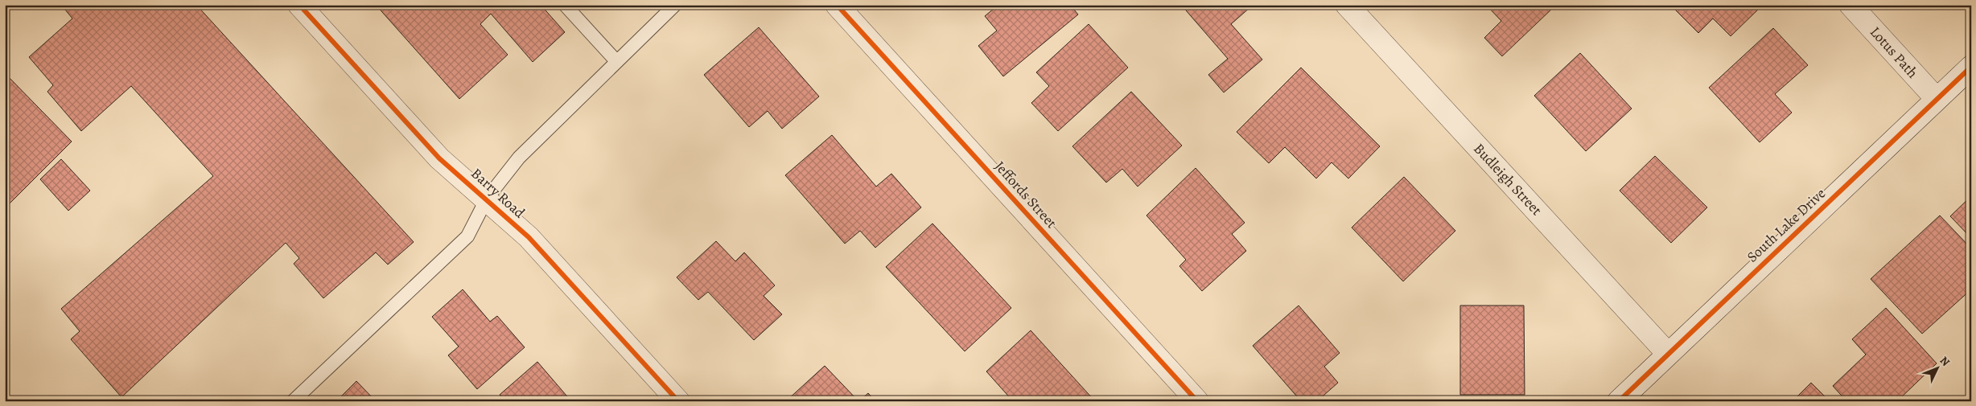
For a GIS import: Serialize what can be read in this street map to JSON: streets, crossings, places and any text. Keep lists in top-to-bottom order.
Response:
{
  "streets": {
    "street": [
      "Lotus Path",
      "Budleigh Street",
      "Barry Road",
      "Jeffords Street",
      "South Lake Drive"
    ]
  },
  "crossings": [
    ["Lotus Path", "South Lake Drive"],
    ["Budleigh Street", "South Lake Drive"]
  ],
  "north": "top right"
}
